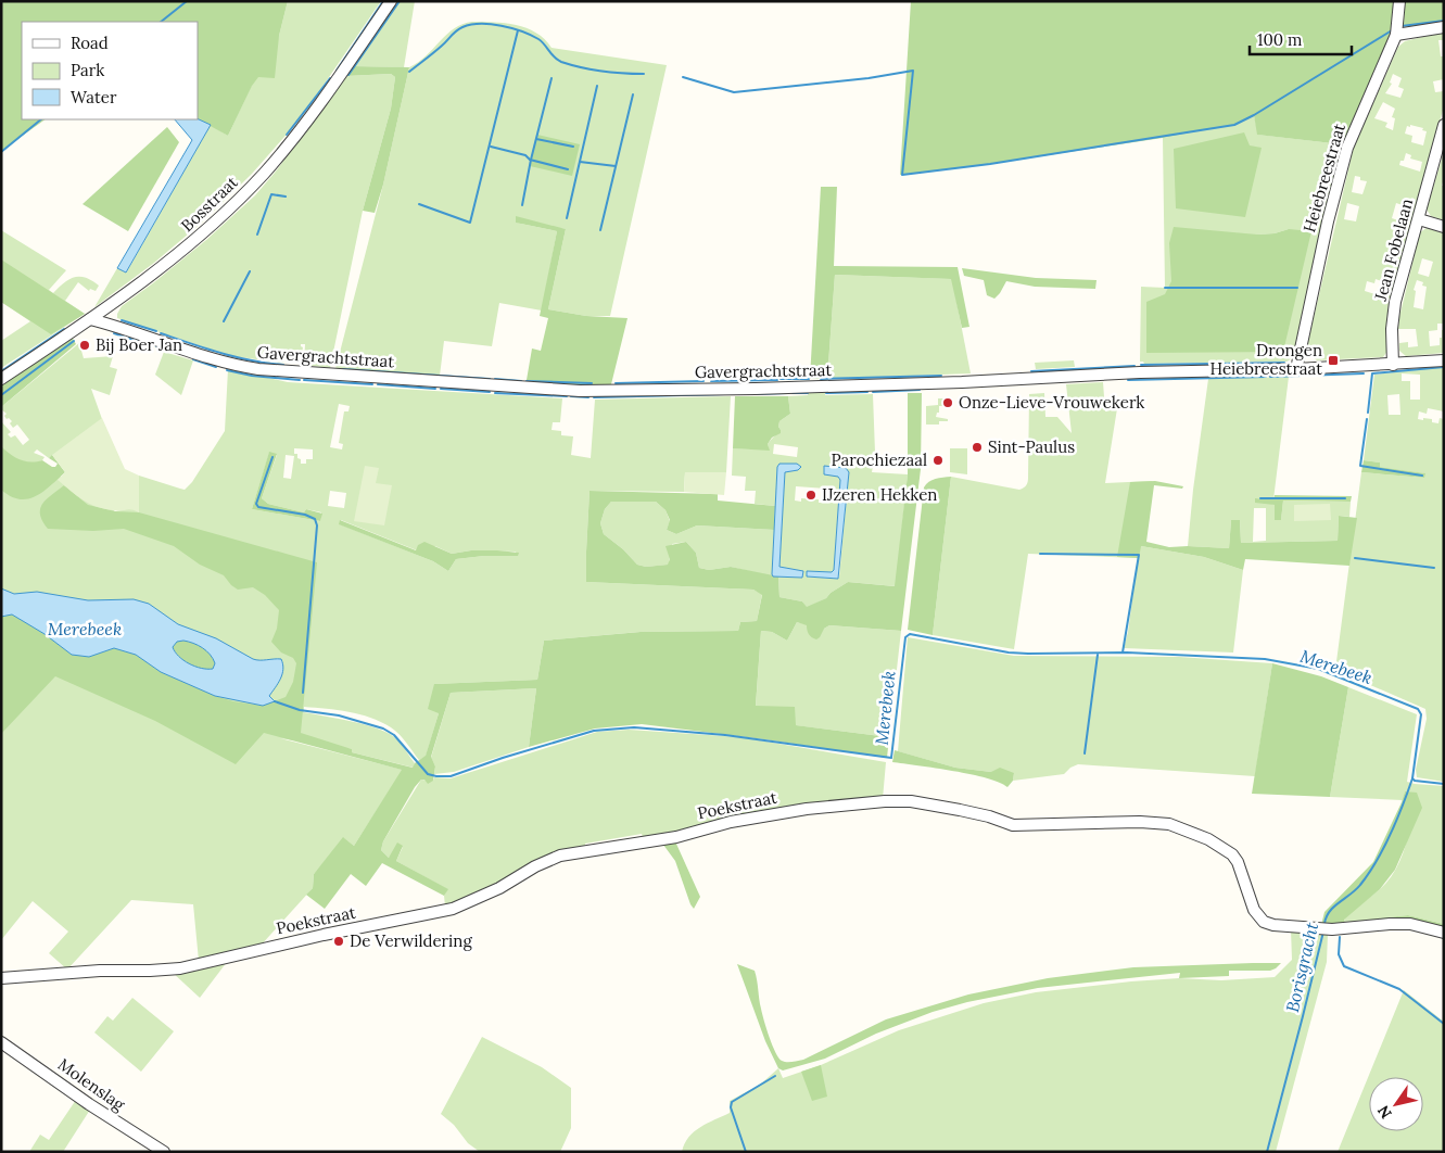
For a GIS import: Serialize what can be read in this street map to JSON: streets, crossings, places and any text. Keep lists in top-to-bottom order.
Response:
{
  "streets": {
    "street": [
      "Heiebreestraat",
      "Bosstraat",
      "Jean Fobelaan",
      "Gavergrachtstraat",
      "Poekstraat",
      "Molenslag"
    ]
  },
  "crossings": [
    ["Heiebreestraat", "Gavergrachtstraat"],
    ["Bosstraat", "Gavergrachtstraat"],
    ["Jean Fobelaan", "Gavergrachtstraat"]
  ],
  "water": ["Merebeek", "Borisgracht"],
  "places": {
    "other": [
      "Bij Boer Jan",
      "Onze-Lieve-Vrouwekerk",
      "Sint-Paulus",
      "Parochiezaal",
      "IJzeren Hekken",
      "De Verwildering"
    ],
    "transit": ["Drongen Heiebreestraat"]
  },
  "legend": ["Road", "Park", "Water"],
  "scale_bar": "100 m",
  "north": "bottom left"
}
